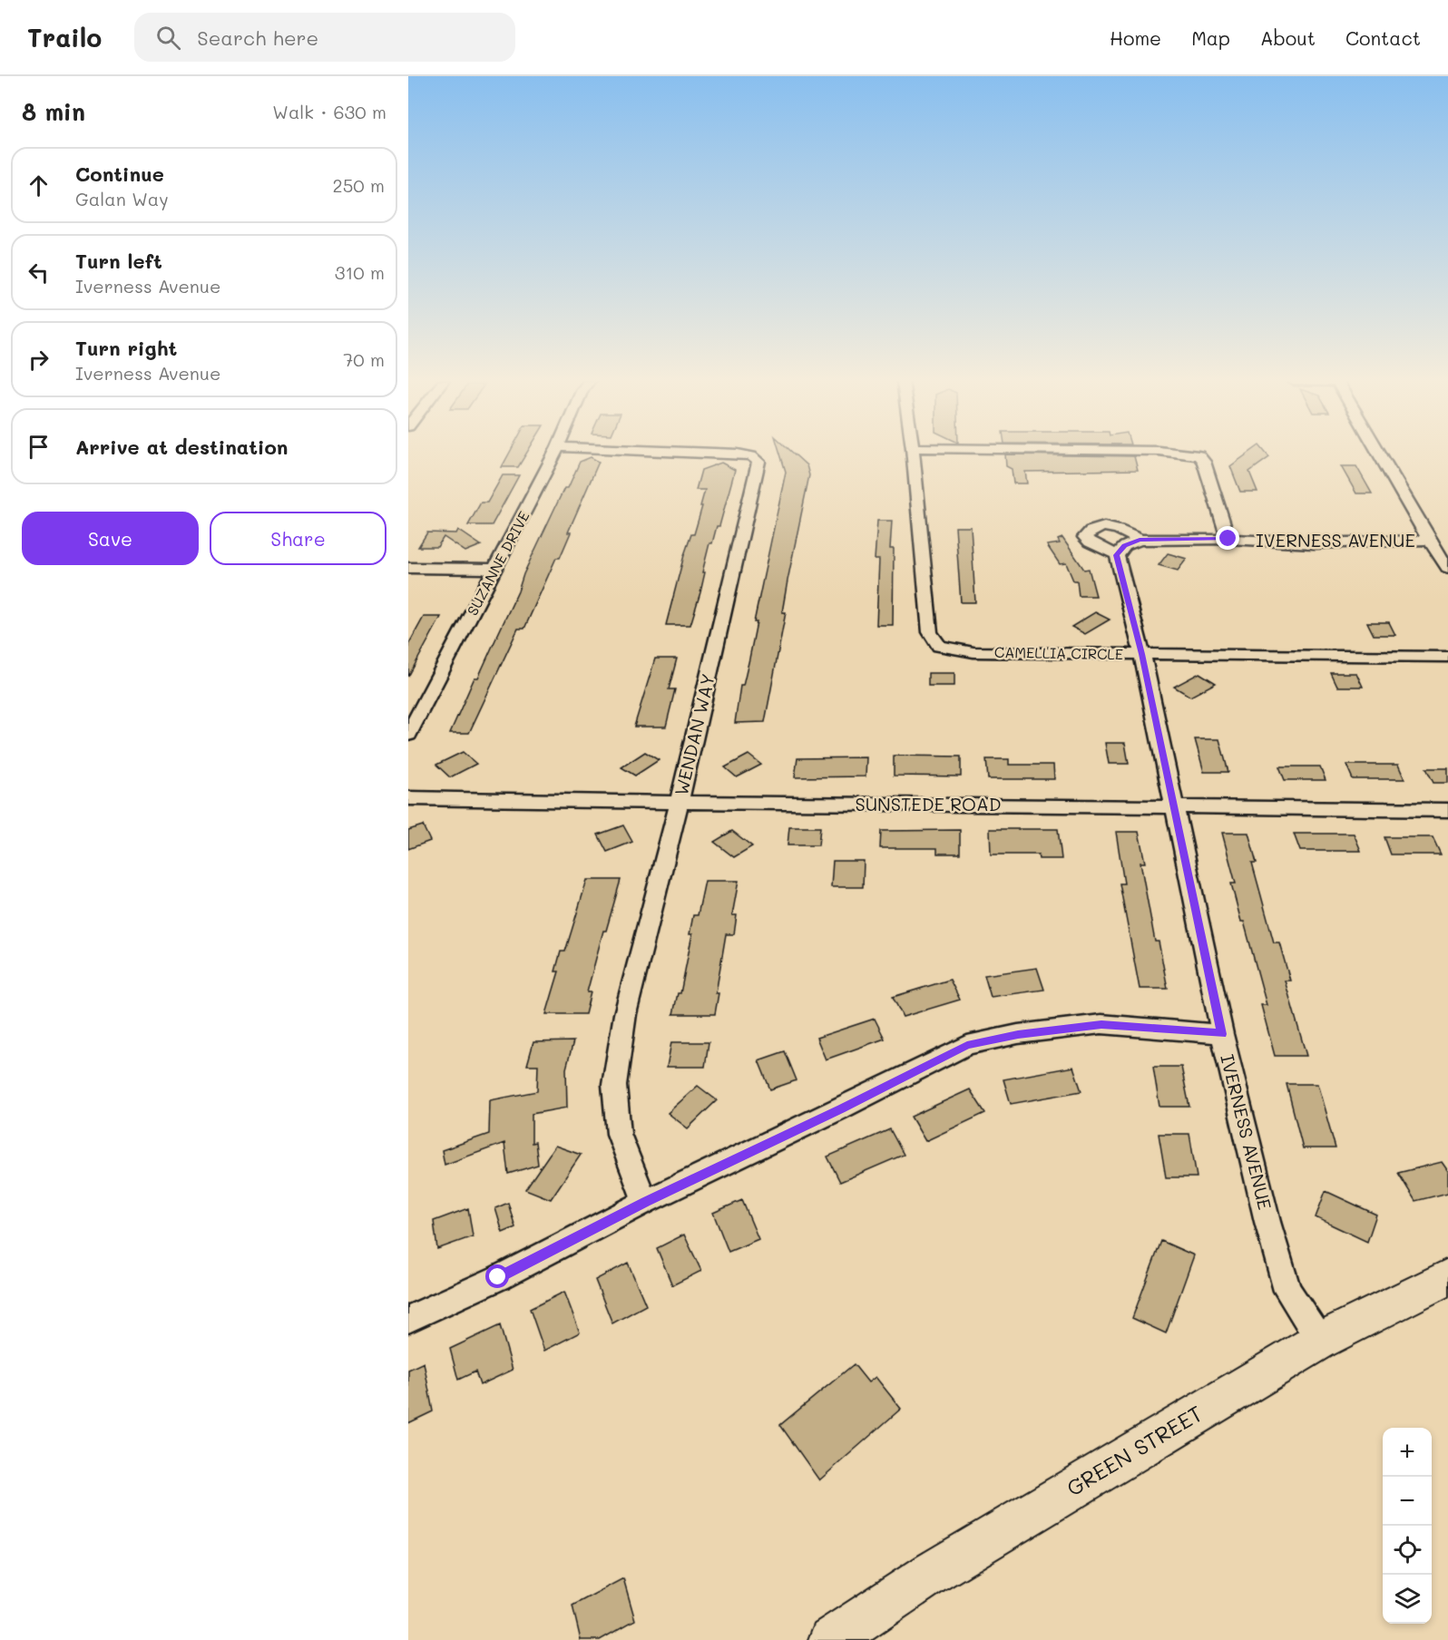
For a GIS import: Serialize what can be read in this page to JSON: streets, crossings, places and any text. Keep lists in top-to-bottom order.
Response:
{
  "streets": {
    "street": [
      "IVERNESS AVENUE",
      "SUZANNE DRIVE",
      "CAMELLIA CIRCLE",
      "WENDAN WAY",
      "SUNSTEDE ROAD",
      "GREEN STREET"
    ]
  },
  "crossings": [
    ["IVERNESS AVENUE", "CAMELLIA CIRCLE"],
    ["IVERNESS AVENUE", "SUNSTEDE ROAD"],
    ["IVERNESS AVENUE", "GREEN STREET"],
    ["WENDAN WAY", "SUNSTEDE ROAD"]
  ],
  "page": {
    "header": "Trailo",
    "search": "Search here",
    "nav": [
      "Home",
      "Map",
      "About",
      "Contact"
    ],
    "heading": ["8 min", "Walk · 630 m"],
    "list": [
      ["Continue", "Galan Way", "250 m"],
      ["Turn left", "Iverness Avenue", "310 m"],
      ["Turn right", "Iverness Avenue", "70 m"],
      "Arrive at destination"
    ],
    "buttons": ["Save", "Share"],
    "map_buttons": ["+", "−"]
  }
}
